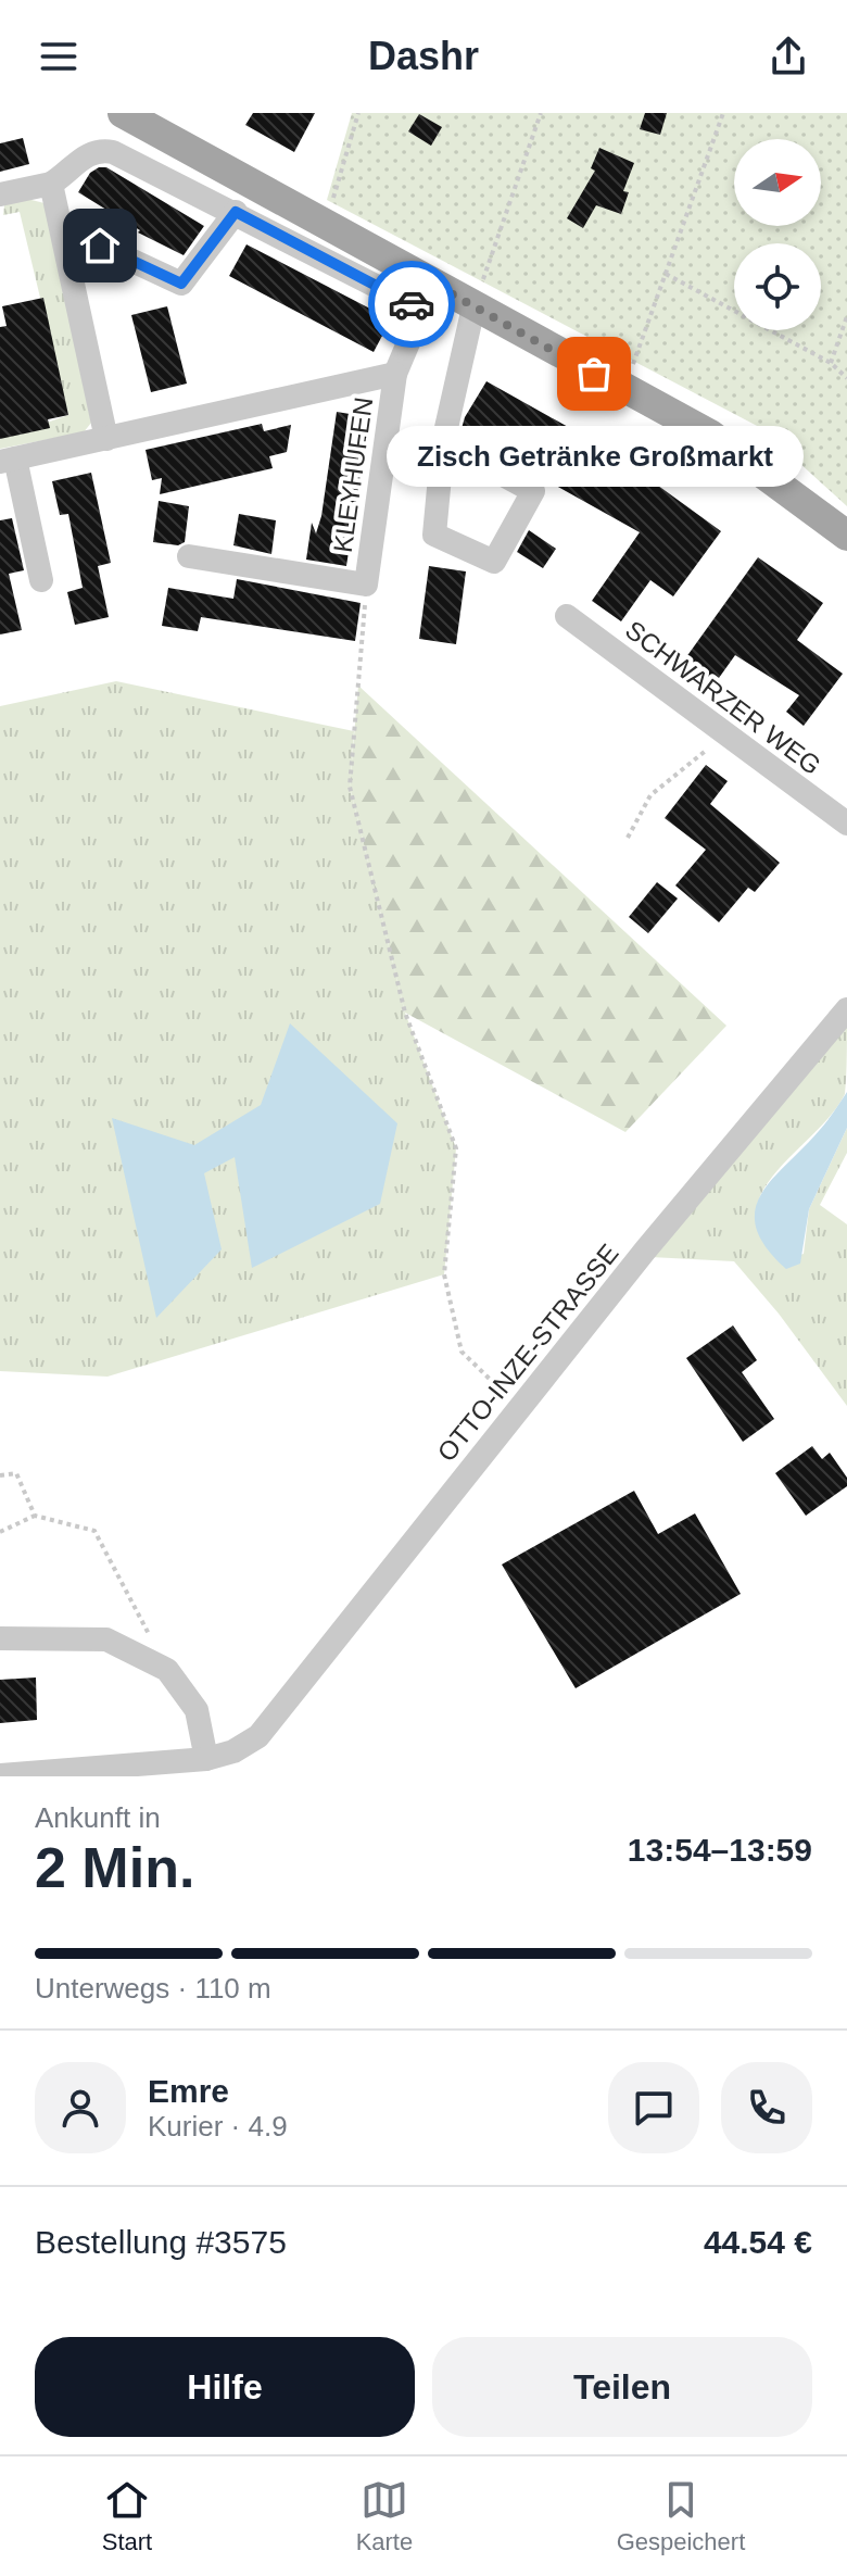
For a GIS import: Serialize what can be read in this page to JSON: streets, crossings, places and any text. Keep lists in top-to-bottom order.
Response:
{
  "streets": {
    "street": ["KLEYHUFEN", "SCHWARZER WEG", "OTTO-INZE-STRASSE"]
  },
  "places": ["Zisch Getränke Großmarkt"],
  "north": "right",
  "page": {
    "header": "Dashr",
    "bubble": "Zisch Getränke Großmarkt",
    "heading": ["2 Min.", "Ankunft in", "13:54–13:59"],
    "panel": [
      "Emre",
      "Kurier · 4.9",
      "Bestellung #3575",
      "44.54 €"
    ],
    "bar": "Unterwegs · 110 m",
    "buttons": ["Hilfe", "Teilen"],
    "tabs": ["Start", "Karte", "Gespeichert"]
  }
}
